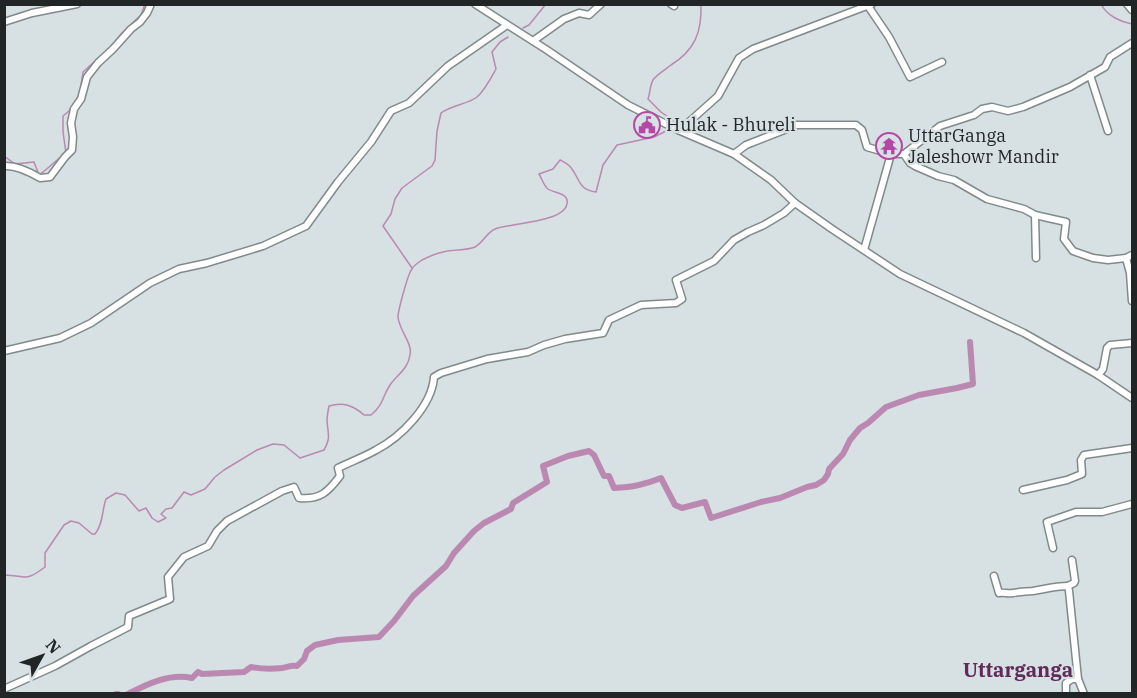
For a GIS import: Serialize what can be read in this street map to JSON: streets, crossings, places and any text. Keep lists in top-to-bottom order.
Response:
{
  "districts": ["Uttarganga"],
  "places": {
    "public building": ["Hulak - Bhureli"],
    "temple": ["UttarGanga Jaleshowr Mandir"]
  },
  "north": "top right"
}
